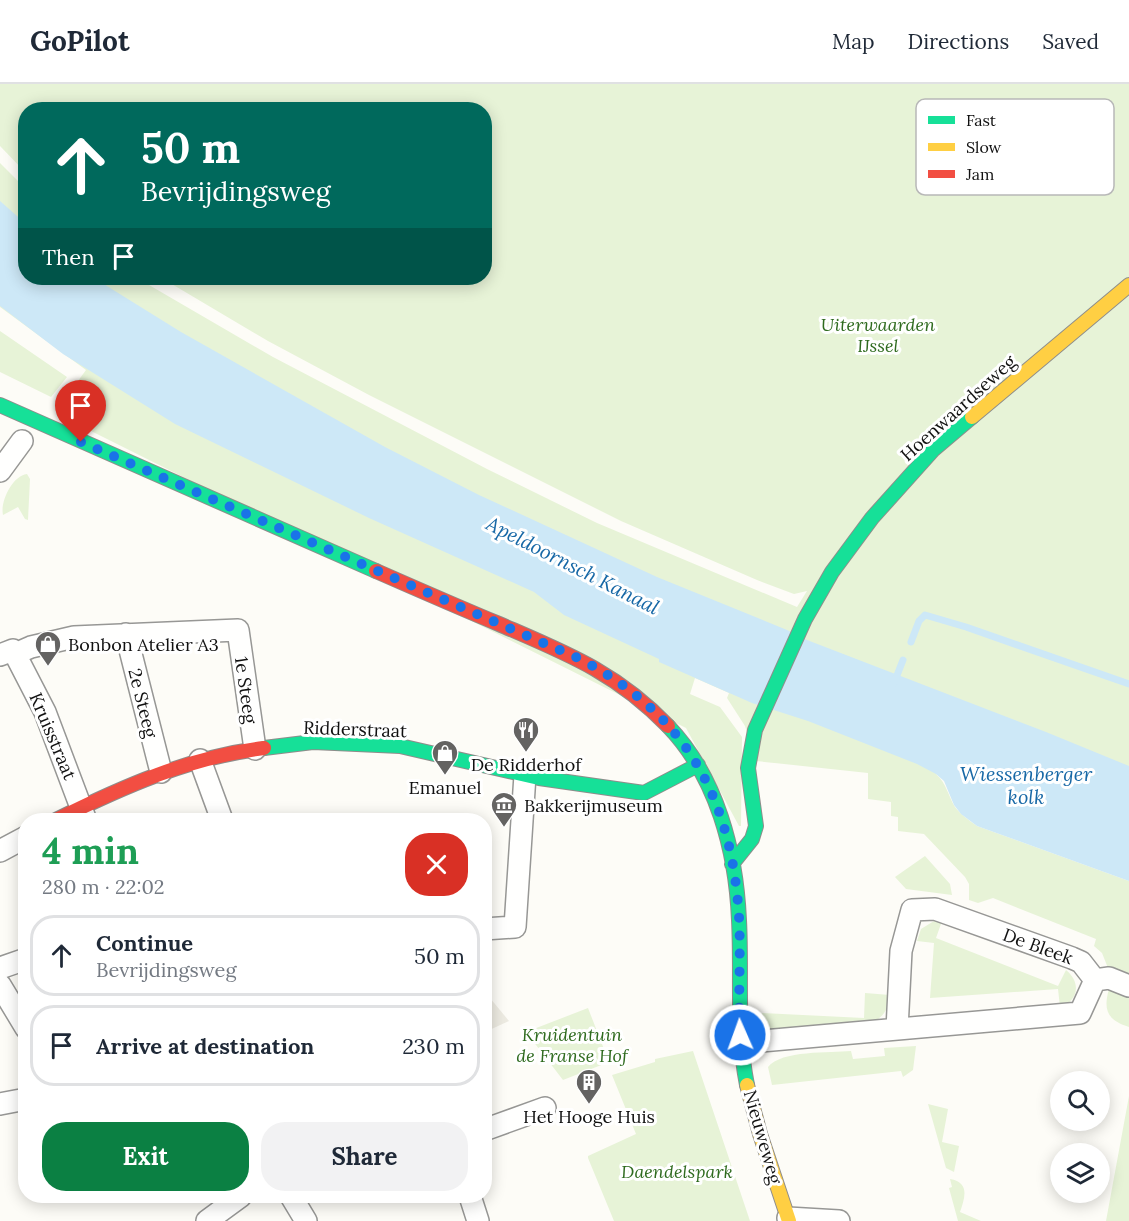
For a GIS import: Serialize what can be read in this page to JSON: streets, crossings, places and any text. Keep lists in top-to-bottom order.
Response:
{
  "streets": {
    "street": [
      "Hoenwaardseweg",
      "1e Steeg",
      "2e Steeg",
      "Ridderstraat",
      "Kruisstraat",
      "De Bleek",
      "Nieuweweg"
    ]
  },
  "crossings": [
    ["Hoenwaardseweg", "Nieuweweg"],
    ["1e Steeg", "2e Steeg"],
    ["1e Steeg", "Ridderstraat"],
    ["2e Steeg", "Ridderstraat"],
    ["Ridderstraat", "Nieuweweg"]
  ],
  "water": ["Apeldoornsch Kanaal", "Wiessenberger kolk"],
  "parks": ["Uiterwaarden IJssel", "Kruidentuin de Franse Hof", "Daendelspark"],
  "places": {
    "shop": ["Bonbon Atelier A3", "Emanuel"],
    "restaurant": ["De Ridderhof"],
    "museum": ["Bakkerijmuseum"],
    "building": ["Het Hooge Huis"]
  },
  "legend": ["Fast", "Slow", "Jam"],
  "page": {
    "header": "GoPilot",
    "nav": ["Map", "Directions", "Saved"],
    "turn": ["50 m", "Bevrijdingsweg"],
    "then": "Then",
    "heading": ["4 min", "280 m · 22:02"],
    "list": [
      {
        "name": "Continue",
        "note": "Bevrijdingsweg",
        "value": "50 m"
      },
      {
        "name": "Arrive at destination",
        "value": "230 m"
      }
    ],
    "buttons": ["Exit", "Share"]
  }
}
